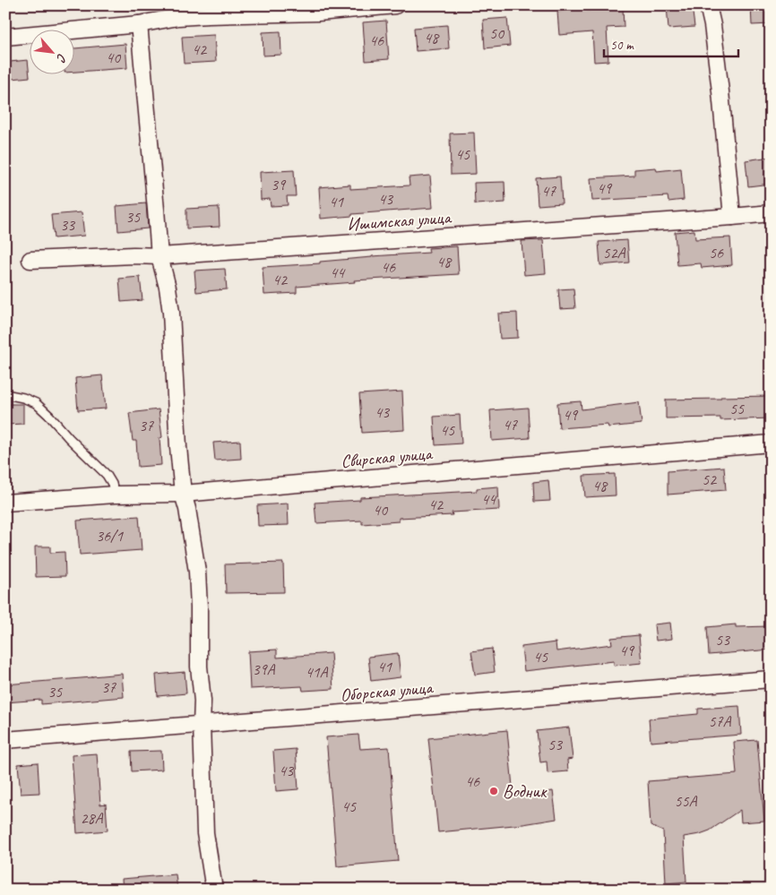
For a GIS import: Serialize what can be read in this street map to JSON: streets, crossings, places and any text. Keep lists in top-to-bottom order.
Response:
{
  "streets": {
    "street": ["Ишимская улица", "Свирская улица", "Оборская улица"]
  },
  "places": ["Водник"],
  "house_numbers": [
    "50",
    "48",
    "46",
    "42",
    "40",
    "45",
    "39",
    "49",
    "47",
    "43",
    "41",
    "35",
    "33",
    "52А",
    "56",
    "48",
    "46",
    "44",
    "42",
    "55",
    "43",
    "49",
    "47",
    "37",
    "45",
    "52",
    "48",
    "44",
    "42",
    "40",
    "36/1",
    "53",
    "49",
    "45",
    "41",
    "39А",
    "41А",
    "37",
    "35",
    "57А",
    "53",
    "43",
    "46",
    "55А",
    "45",
    "28А"
  ],
  "scale_bar": "50 m",
  "north": "bottom right"
}
